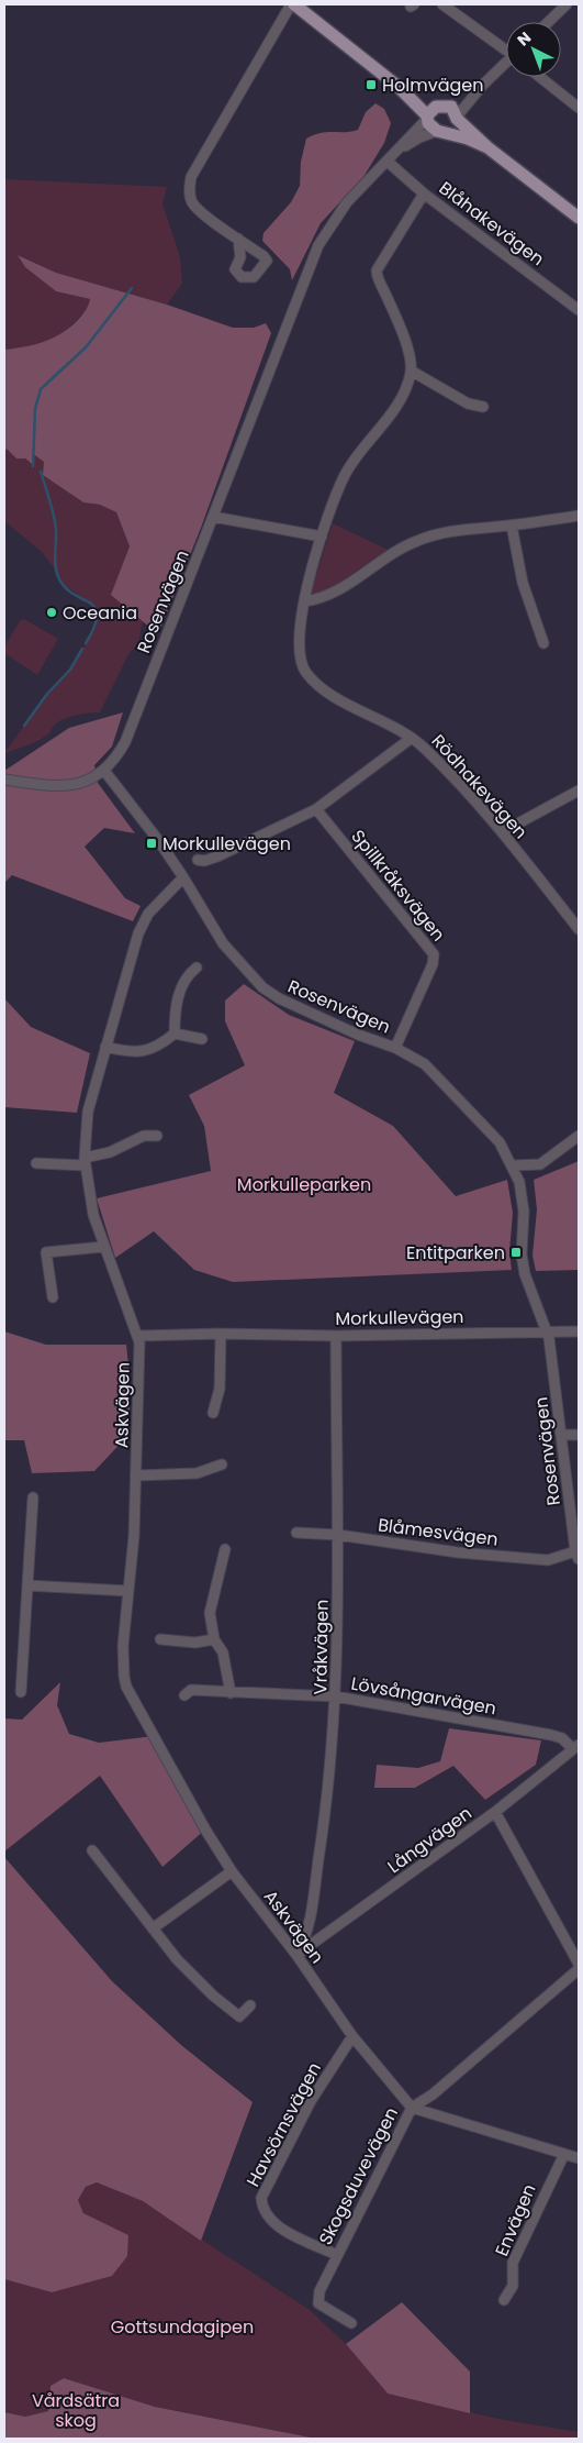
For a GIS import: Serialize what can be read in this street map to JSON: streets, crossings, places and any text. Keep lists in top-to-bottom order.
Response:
{
  "streets": {
    "street": [
      "Blåhakevägen",
      "Rosenvägen",
      "Rödhakevägen",
      "Spillkråksvägen",
      "Morkullevägen",
      "Askvägen",
      "Blåmesvägen",
      "Vråkvägen",
      "Lövsångarvägen",
      "Långvägen",
      "Havsörnsvägen",
      "Skogsduvevägen",
      "Envägen"
    ]
  },
  "crossings": [
    ["Blåhakevägen", "Rosenvägen"],
    ["Rosenvägen", "Spillkråksvägen"],
    ["Rosenvägen", "Morkullevägen"],
    ["Rosenvägen", "Blåmesvägen"],
    ["Morkullevägen", "Askvägen"],
    ["Morkullevägen", "Vråkvägen"],
    ["Askvägen", "Vråkvägen"],
    ["Askvägen", "Långvägen"],
    ["Askvägen", "Havsörnsvägen"],
    ["Askvägen", "Skogsduvevägen"],
    ["Blåmesvägen", "Vråkvägen"],
    ["Vråkvägen", "Lövsångarvägen"],
    ["Vråkvägen", "Långvägen"],
    ["Lövsångarvägen", "Långvägen"],
    ["Havsörnsvägen", "Skogsduvevägen"]
  ],
  "parks": ["Morkulleparken", "Gottsundagipen", "Vårdsätra skog"],
  "places": {
    "transit": ["Holmvägen", "Morkullevägen", "Entitparken"],
    "other": ["Oceania"]
  },
  "north": "top left"
}
